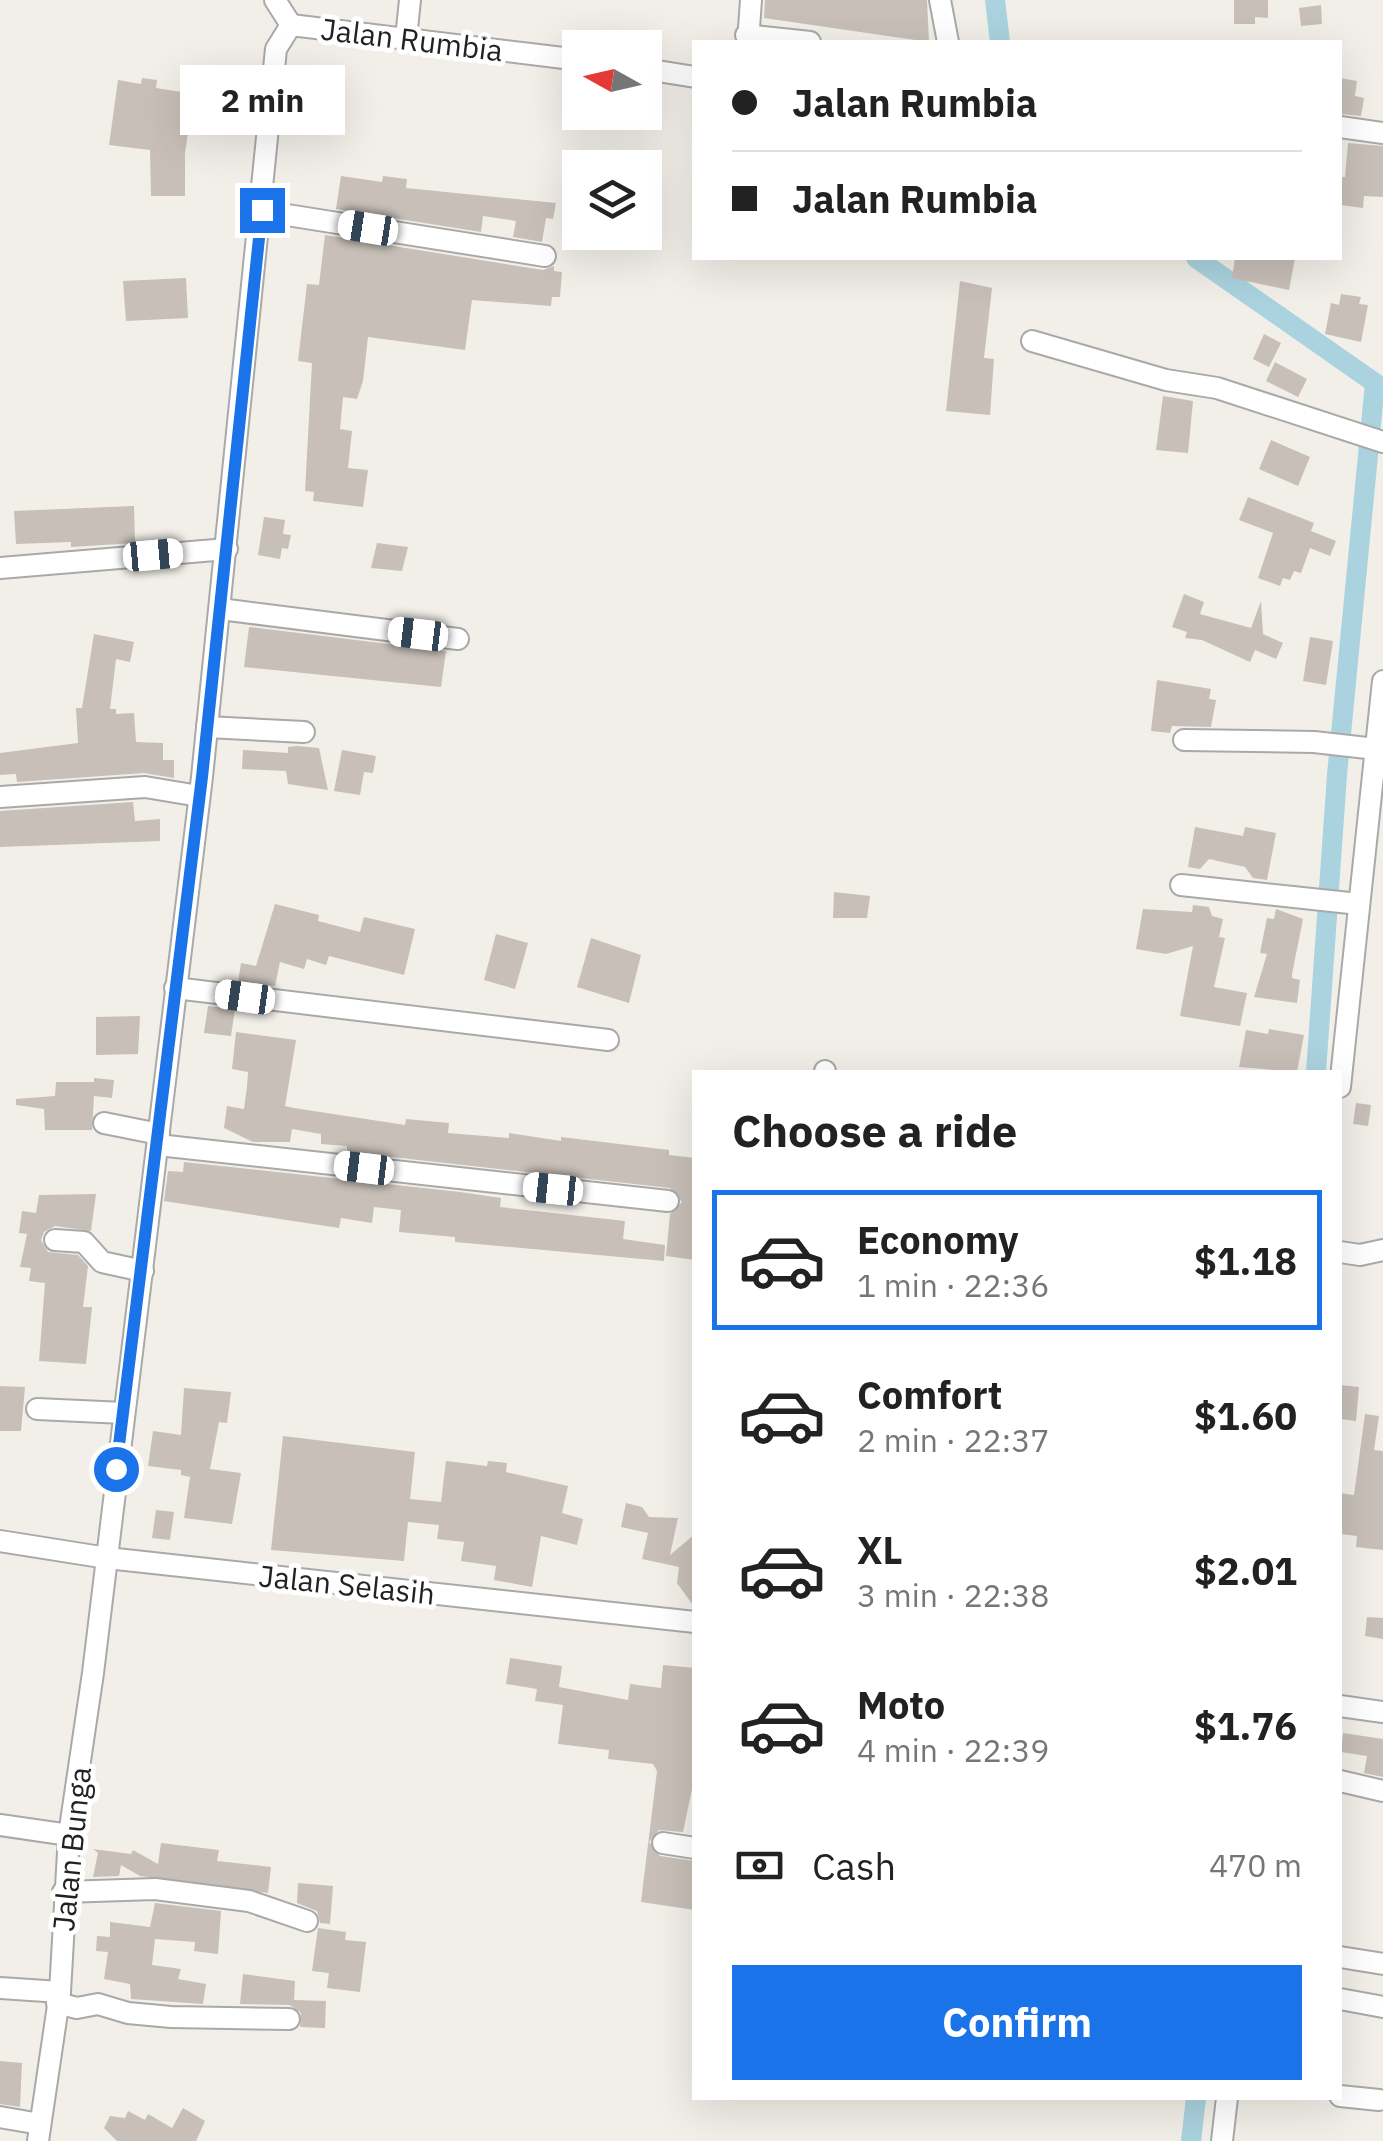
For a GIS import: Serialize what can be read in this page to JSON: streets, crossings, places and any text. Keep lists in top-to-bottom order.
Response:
{
  "streets": {
    "street": ["Jalan Rumbia", "Jalan Selasih", "Jalan Bunga"]
  },
  "crossings": [
    ["Jalan Rumbia", "Jalan Selasih"],
    ["Jalan Rumbia", "Jalan Bunga"],
    ["Jalan Selasih", "Jalan Bunga"]
  ],
  "north": "left",
  "page": {
    "banner": ["Jalan Rumbia", "Jalan Rumbia"],
    "bubble": "2 min",
    "heading": "Choose a ride",
    "list": [
      {
        "name": "Economy",
        "note": "1 min · 22:36",
        "value": "$1.18"
      },
      {
        "name": "Comfort",
        "note": "2 min · 22:37",
        "value": "$1.60"
      },
      {
        "name": "XL",
        "note": "3 min · 22:38",
        "value": "$2.01"
      },
      {
        "name": "Moto",
        "note": "4 min · 22:39",
        "value": "$1.76"
      }
    ],
    "pay": ["Cash", "470 m"],
    "buttons": "Confirm"
  }
}
